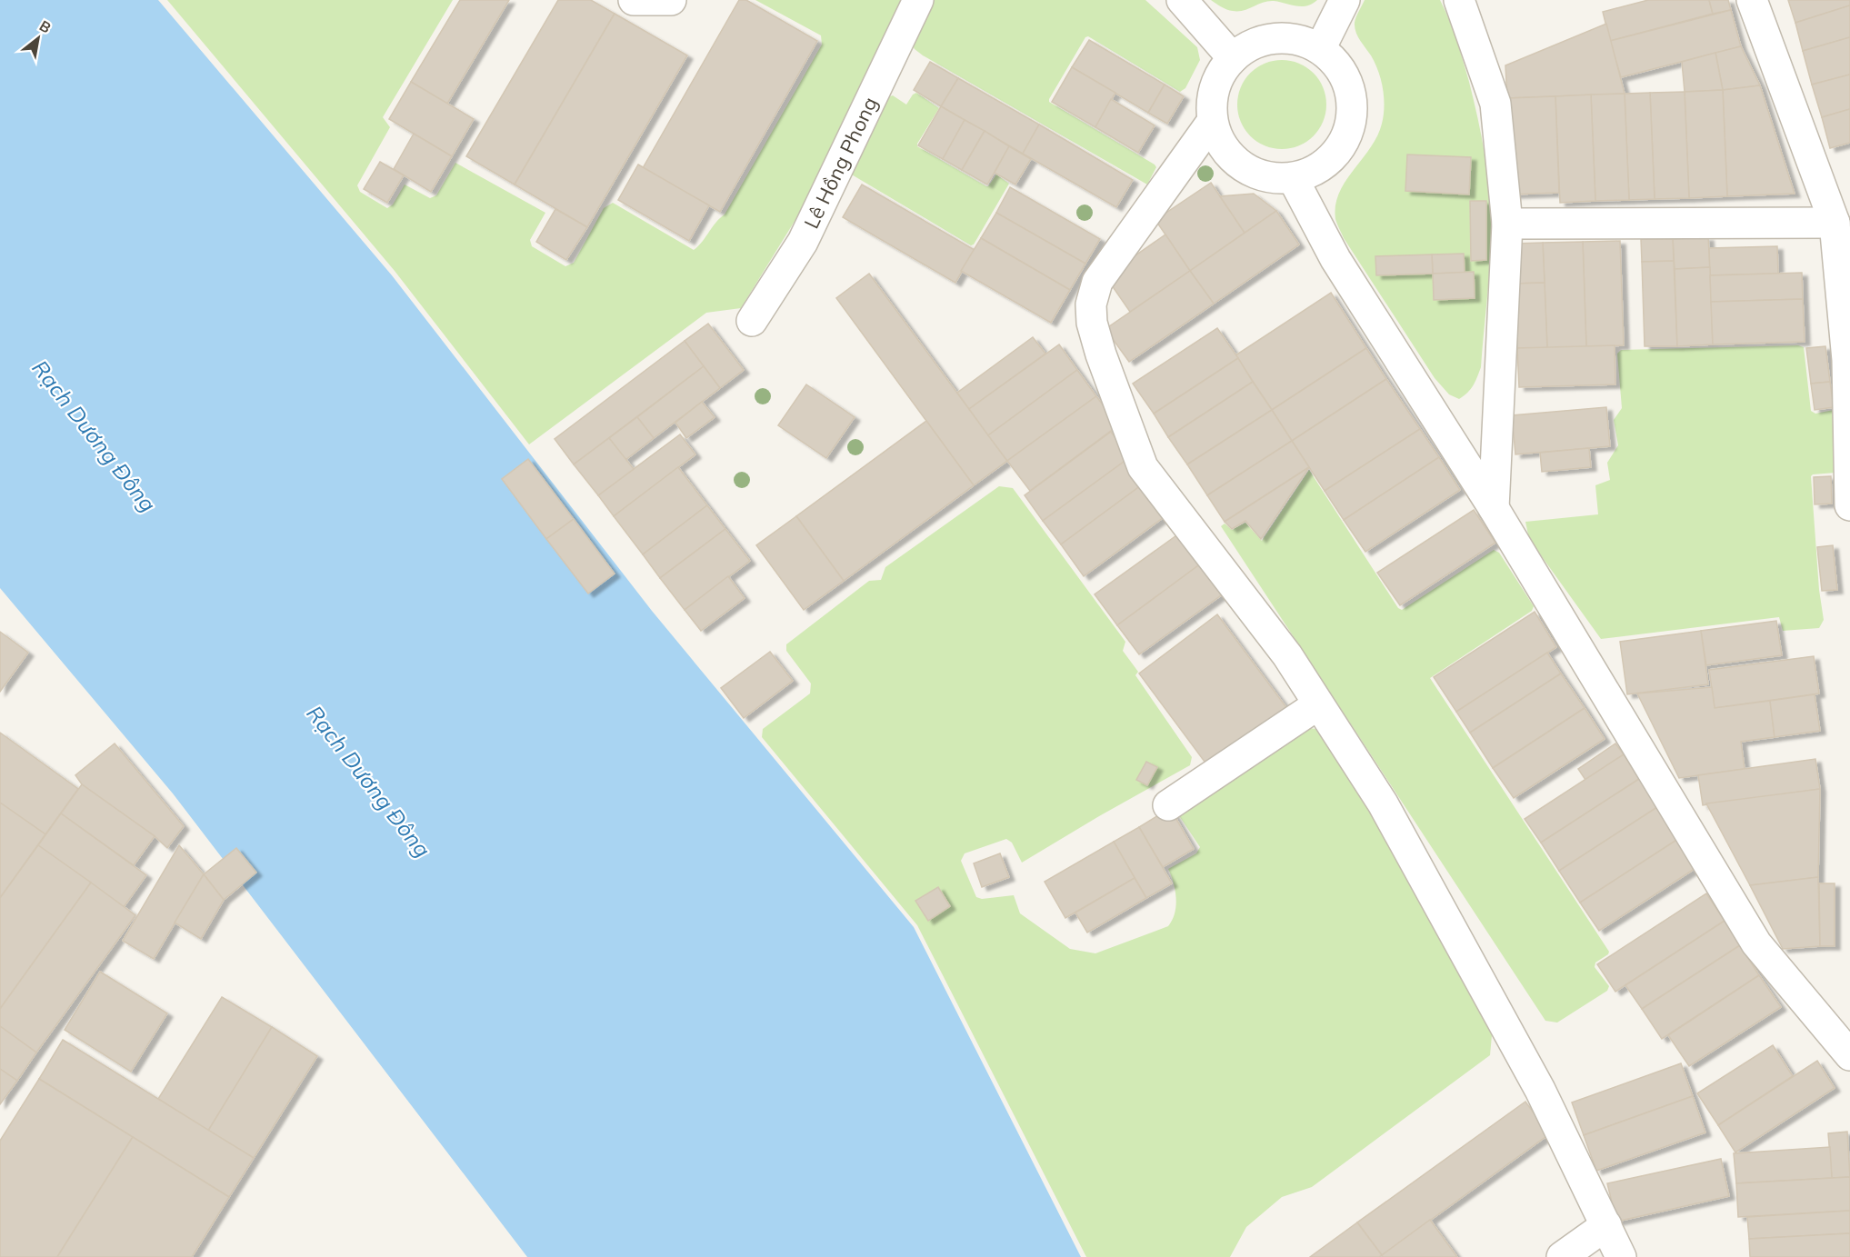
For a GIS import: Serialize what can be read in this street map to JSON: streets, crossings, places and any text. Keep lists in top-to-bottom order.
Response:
{
  "streets": {
    "street": ["Lê Hồng Phong"]
  },
  "water": ["Rạch Dương Đông"],
  "north": "top right"
}
